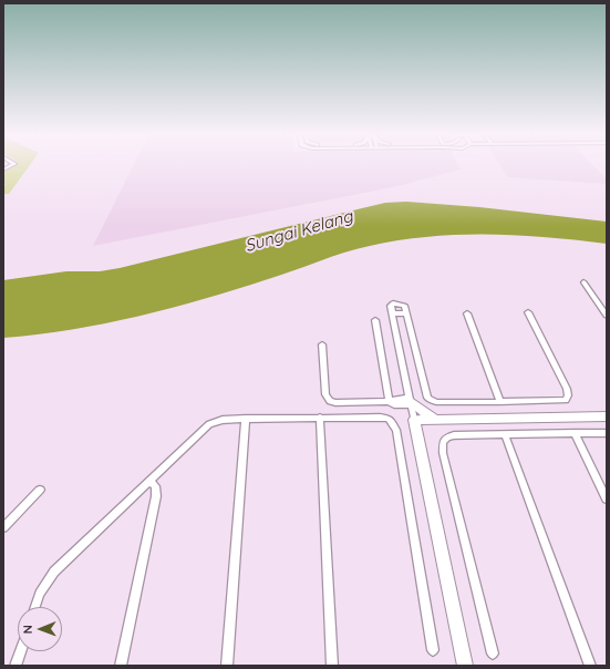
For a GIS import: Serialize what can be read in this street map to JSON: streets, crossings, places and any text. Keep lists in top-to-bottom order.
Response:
{
  "water": ["Sungai Kelang"],
  "north": "left"
}
